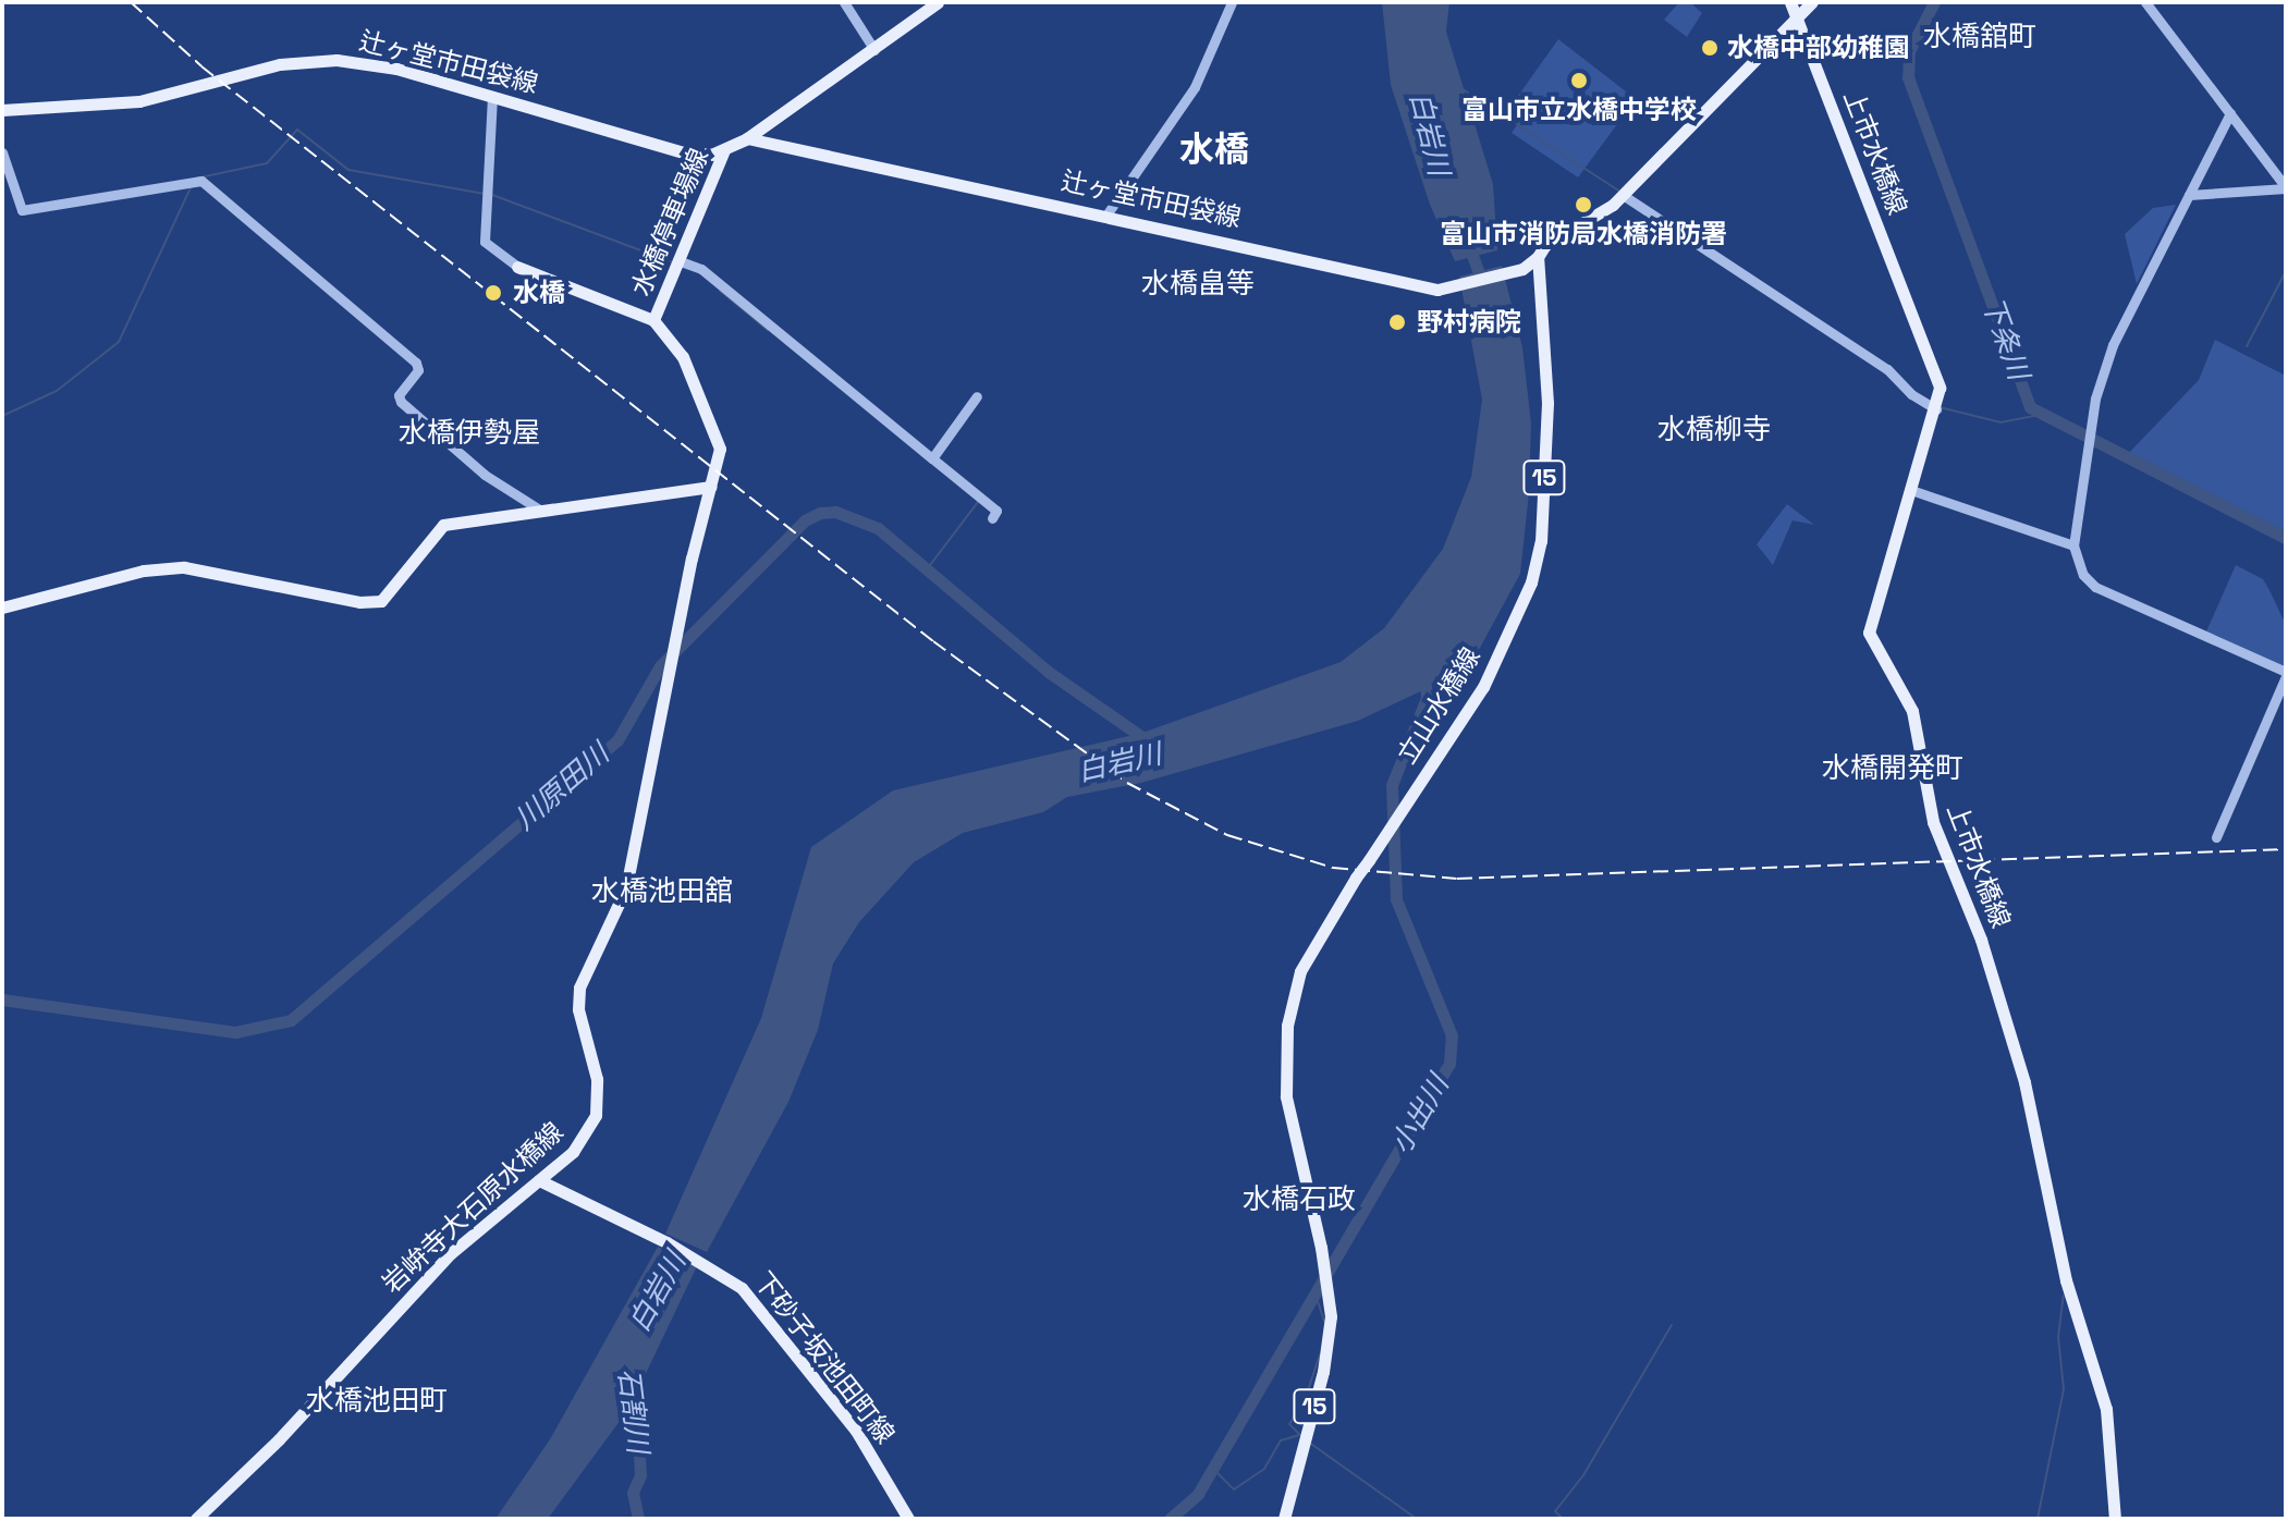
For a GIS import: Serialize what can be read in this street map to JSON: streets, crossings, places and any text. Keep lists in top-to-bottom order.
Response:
{
  "streets": {
    "main road": [
      "辻ヶ堂市田袋線",
      "上市水橋線",
      "水橋停車場線",
      "15",
      "立山水橋線",
      "岩峅寺大石原水橋線",
      "下砂子坂池田町線"
    ]
  },
  "crossings": [
    ["辻ヶ堂市田袋線", "水橋停車場線"],
    ["辻ヶ堂市田袋線", "立山水橋線"],
    ["水橋停車場線", "岩峅寺大石原水橋線"],
    ["岩峅寺大石原水橋線", "下砂子坂池田町線"]
  ],
  "districts": [
    "水橋舘町",
    "水橋",
    "水橋畠等",
    "水橋柳寺",
    "水橋伊勢屋",
    "水橋開発町",
    "水橋池田舘",
    "水橋石政",
    "水橋池田町"
  ],
  "water": [
    "白岩川",
    "下条川",
    "川原田川",
    "小出川",
    "石割川"
  ],
  "places": [
    "水橋中部幼稚園",
    "富山市立水橋中学校",
    "富山市消防局水橋消防署",
    "水橋",
    "野村病院"
  ]
}
